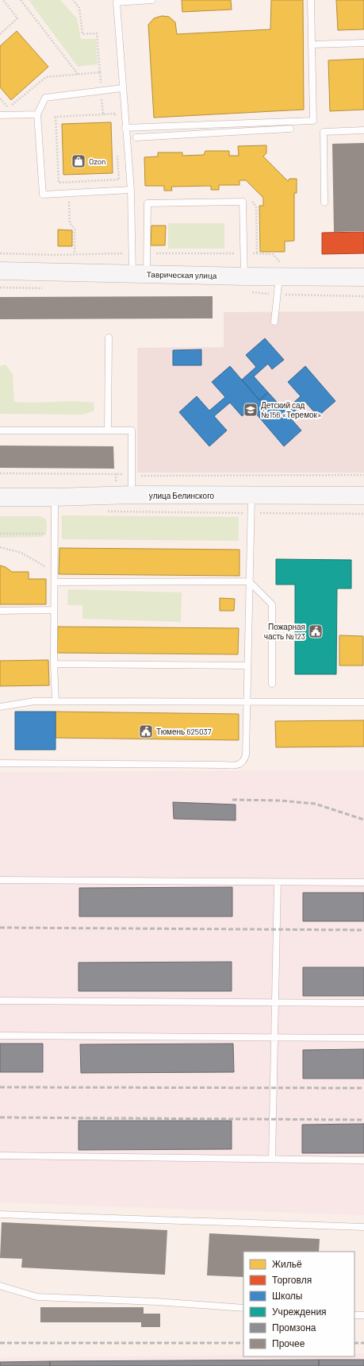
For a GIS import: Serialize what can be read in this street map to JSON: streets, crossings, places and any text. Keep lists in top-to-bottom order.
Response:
{
  "streets": {
    "street": ["Таврическая улица", "улица Белинского"]
  },
  "places": {
    "shop": ["Ozon"],
    "school or university": ["Детский сад №156 «Теремок»"],
    "public building": ["Пожарная часть №123", "Тюмень 625037"]
  },
  "legend": [
    "Жильё",
    "Торговля",
    "Школы",
    "Учреждения",
    "Промзона",
    "Прочее"
  ]
}
